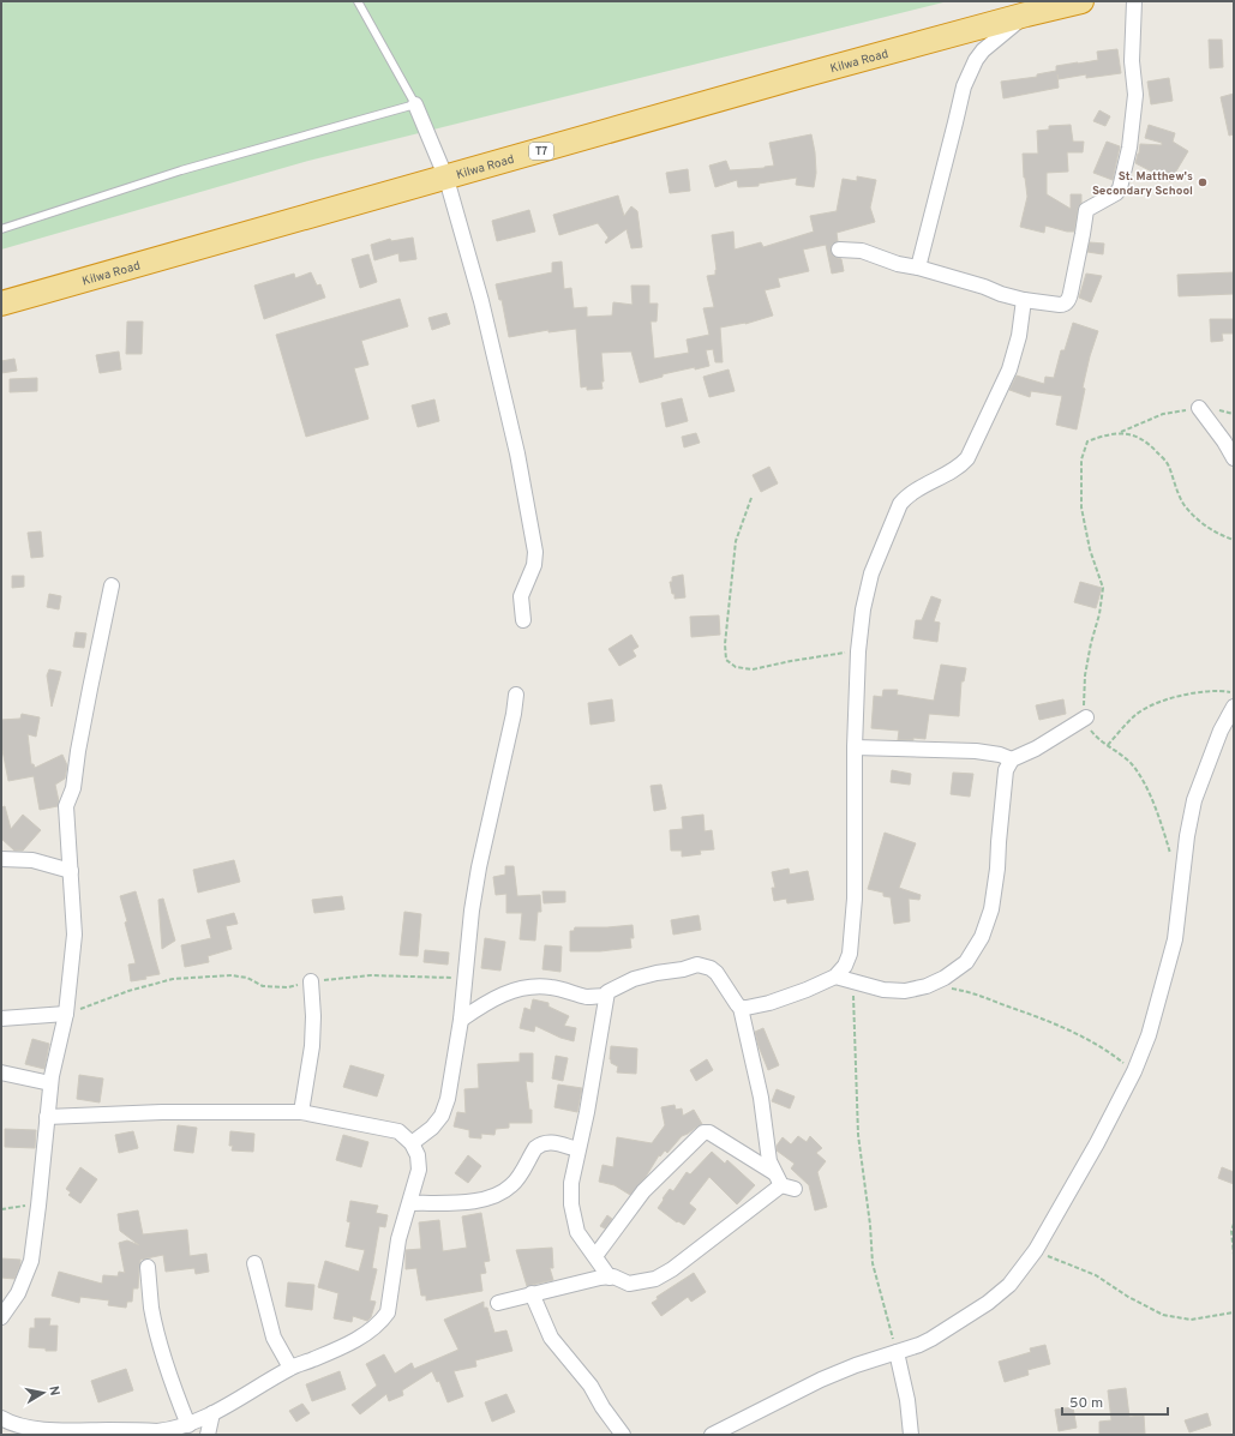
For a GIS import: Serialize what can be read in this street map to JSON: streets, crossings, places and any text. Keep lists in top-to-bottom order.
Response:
{
  "streets": {
    "highway": ["Kilwa Road", "T7"]
  },
  "places": ["St. Matthew's Secondary School"],
  "scale_bar": "50 m",
  "north": "right"
}
